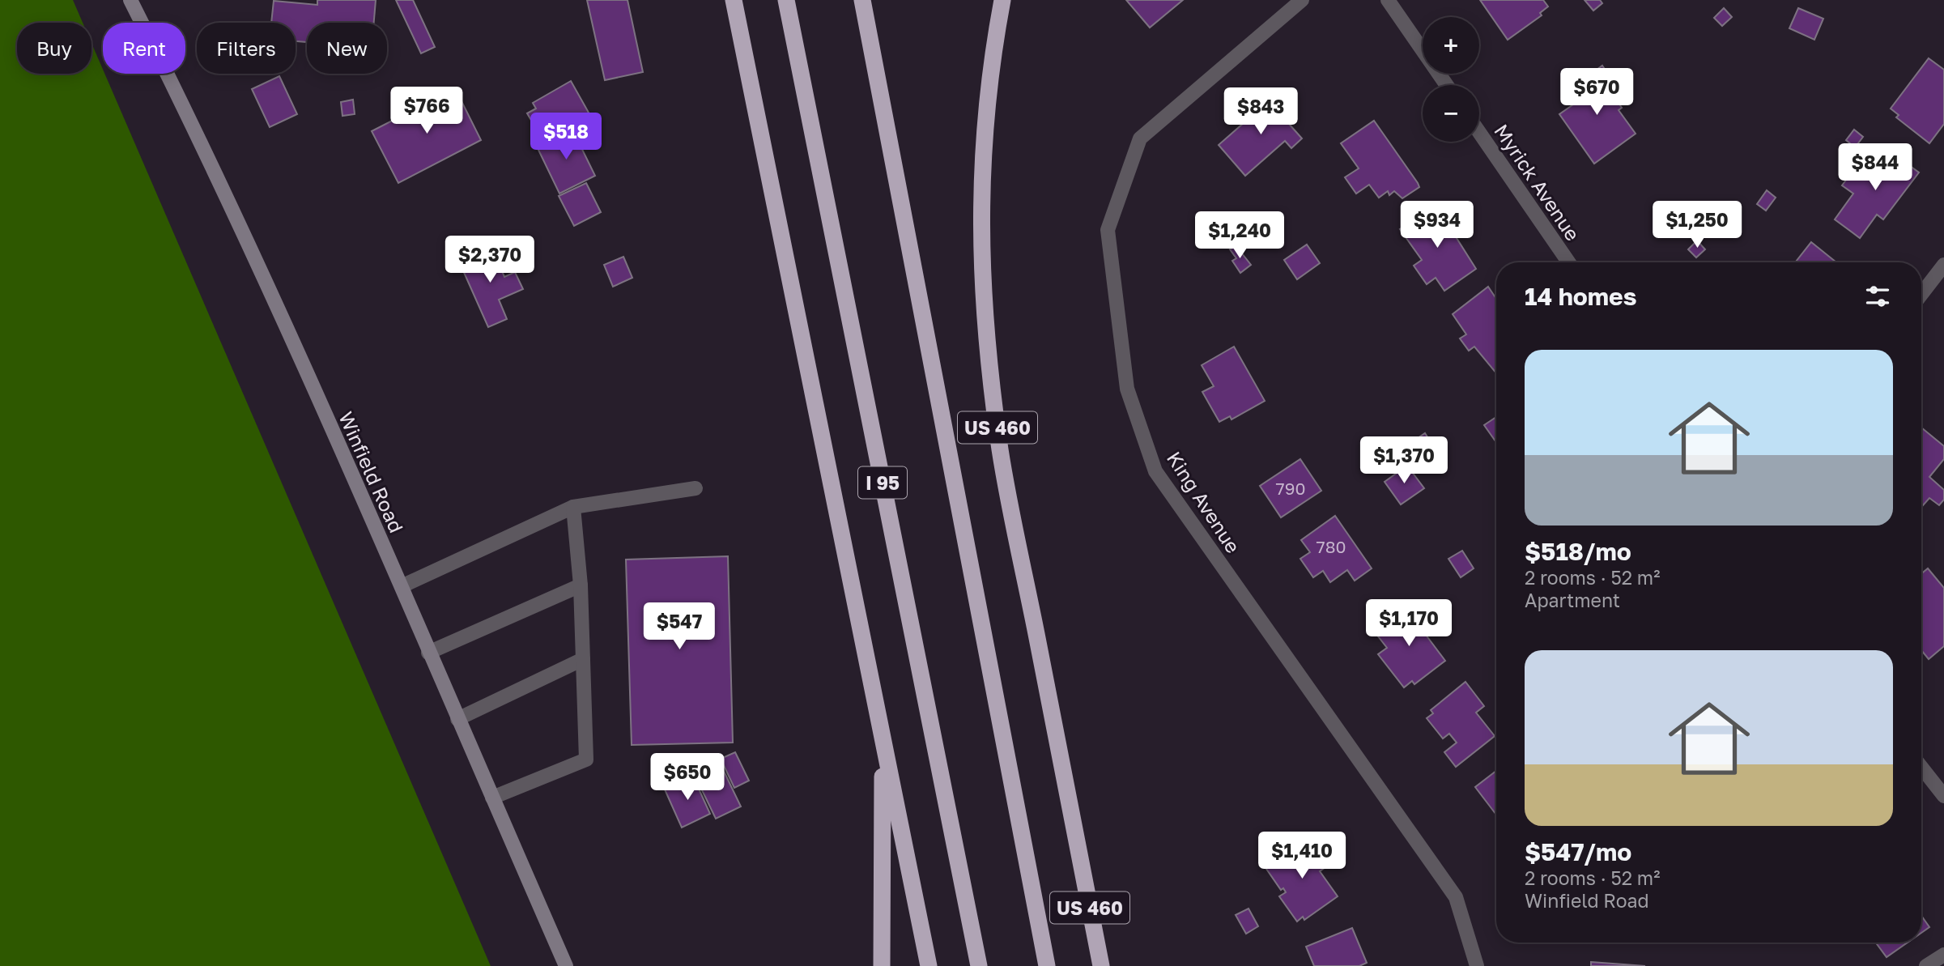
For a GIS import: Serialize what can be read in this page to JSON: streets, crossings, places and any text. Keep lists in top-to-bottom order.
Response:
{
  "streets": {
    "highway": ["US 460", "I 95"],
    "main road": ["Winfield Road"],
    "street": ["Myrick Avenue", "King Avenue"]
  },
  "house_numbers": ["790", "780"],
  "page": {
    "map_buttons": ["+", "−"],
    "chip": [
      "Buy",
      "Rent",
      "Filters",
      "New"
    ],
    "price": [
      "$670",
      "$766",
      "$843",
      "$518",
      "$844",
      "$934",
      "$1,250",
      "$1,240",
      "$2,370",
      "$1,370",
      "$1,170",
      "$547",
      "$650",
      "$1,410"
    ],
    "heading": "14 homes",
    "list": [
      {
        "name": "$518/mo",
        "note": "2 rooms · 52 m² · Apartment"
      },
      {
        "name": "$547/mo",
        "note": "2 rooms · 52 m² · Winfield Road"
      }
    ]
  }
}
